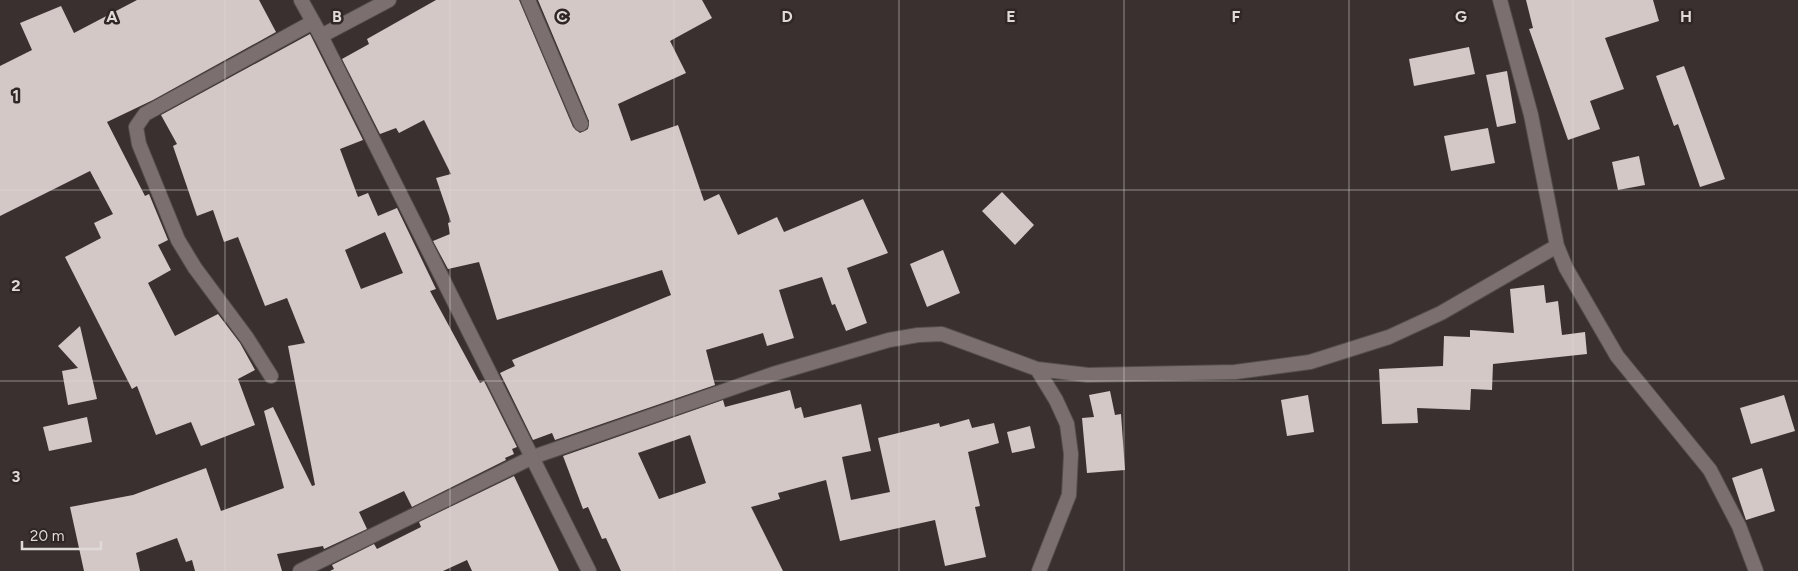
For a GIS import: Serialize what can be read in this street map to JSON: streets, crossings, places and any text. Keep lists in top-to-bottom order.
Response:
{
  "scale_bar": "20 m",
  "grid": {
    "columns": [
      "A",
      "B",
      "C",
      "D",
      "E",
      "F",
      "G",
      "H"
    ],
    "rows": ["1", "2", "3"]
  }
}
